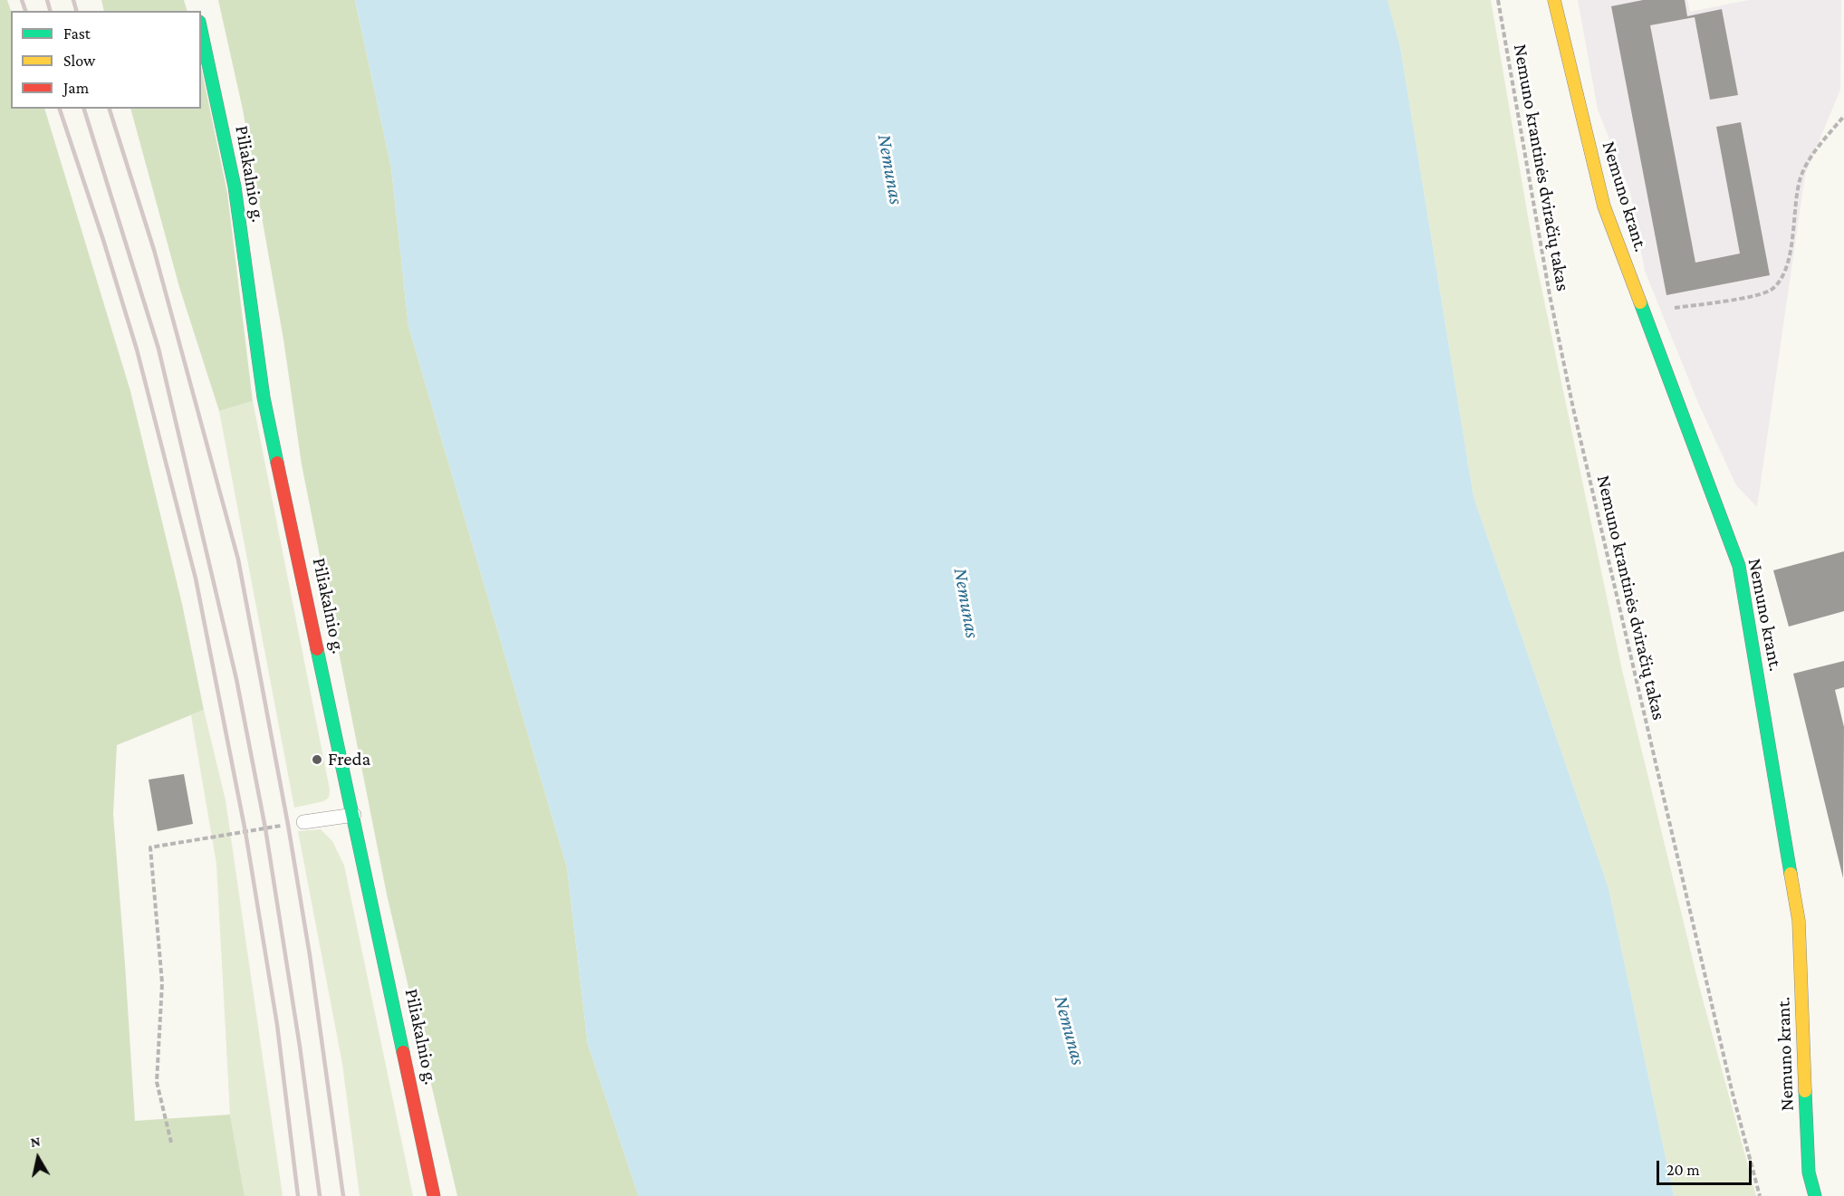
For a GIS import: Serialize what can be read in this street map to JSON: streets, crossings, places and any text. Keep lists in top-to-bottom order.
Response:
{
  "streets": {
    "street": ["Piliakalnio g.", "Nemuno krant."],
    "path": ["Nemuno krantinės dviračių takas"]
  },
  "water": ["Nemunas"],
  "places": ["Freda"],
  "legend": ["Fast", "Slow", "Jam"],
  "scale_bar": "20 m",
  "north": "top"
}
